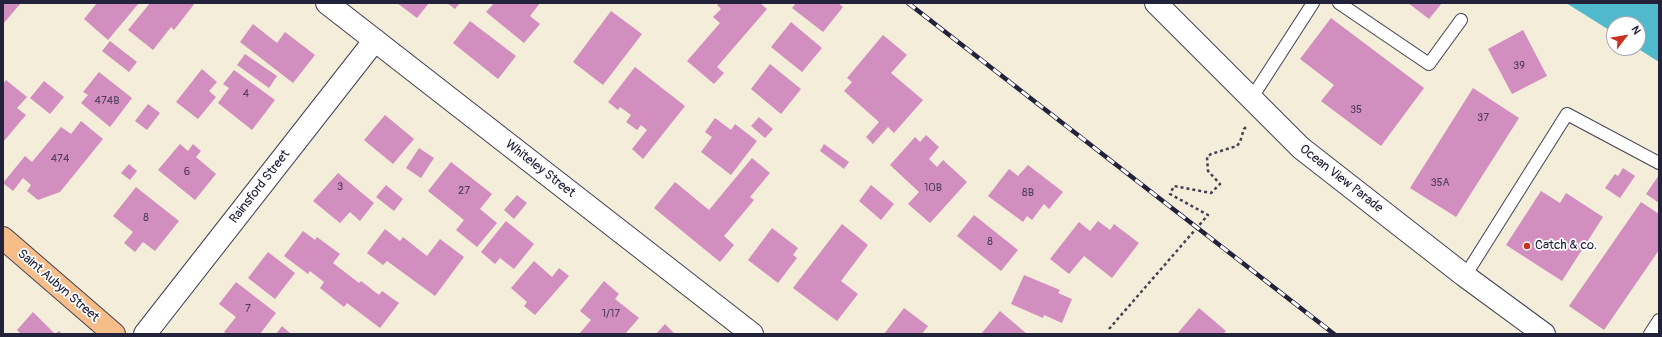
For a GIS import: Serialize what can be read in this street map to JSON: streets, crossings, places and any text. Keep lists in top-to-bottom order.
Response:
{
  "streets": {
    "highway": ["Saint Aubyn Street"],
    "street": ["Whiteley Street", "Ocean View Parade", "Rainsford Street"]
  },
  "crossings": [
    ["Whiteley Street", "Rainsford Street"]
  ],
  "places": ["Catch & co."],
  "house_numbers": [
    "39",
    "4",
    "474B",
    "35",
    "37",
    "474",
    "6",
    "35A",
    "3",
    "10B",
    "27",
    "8B",
    "8",
    "8",
    "7",
    "1/17"
  ],
  "north": "top right"
}
